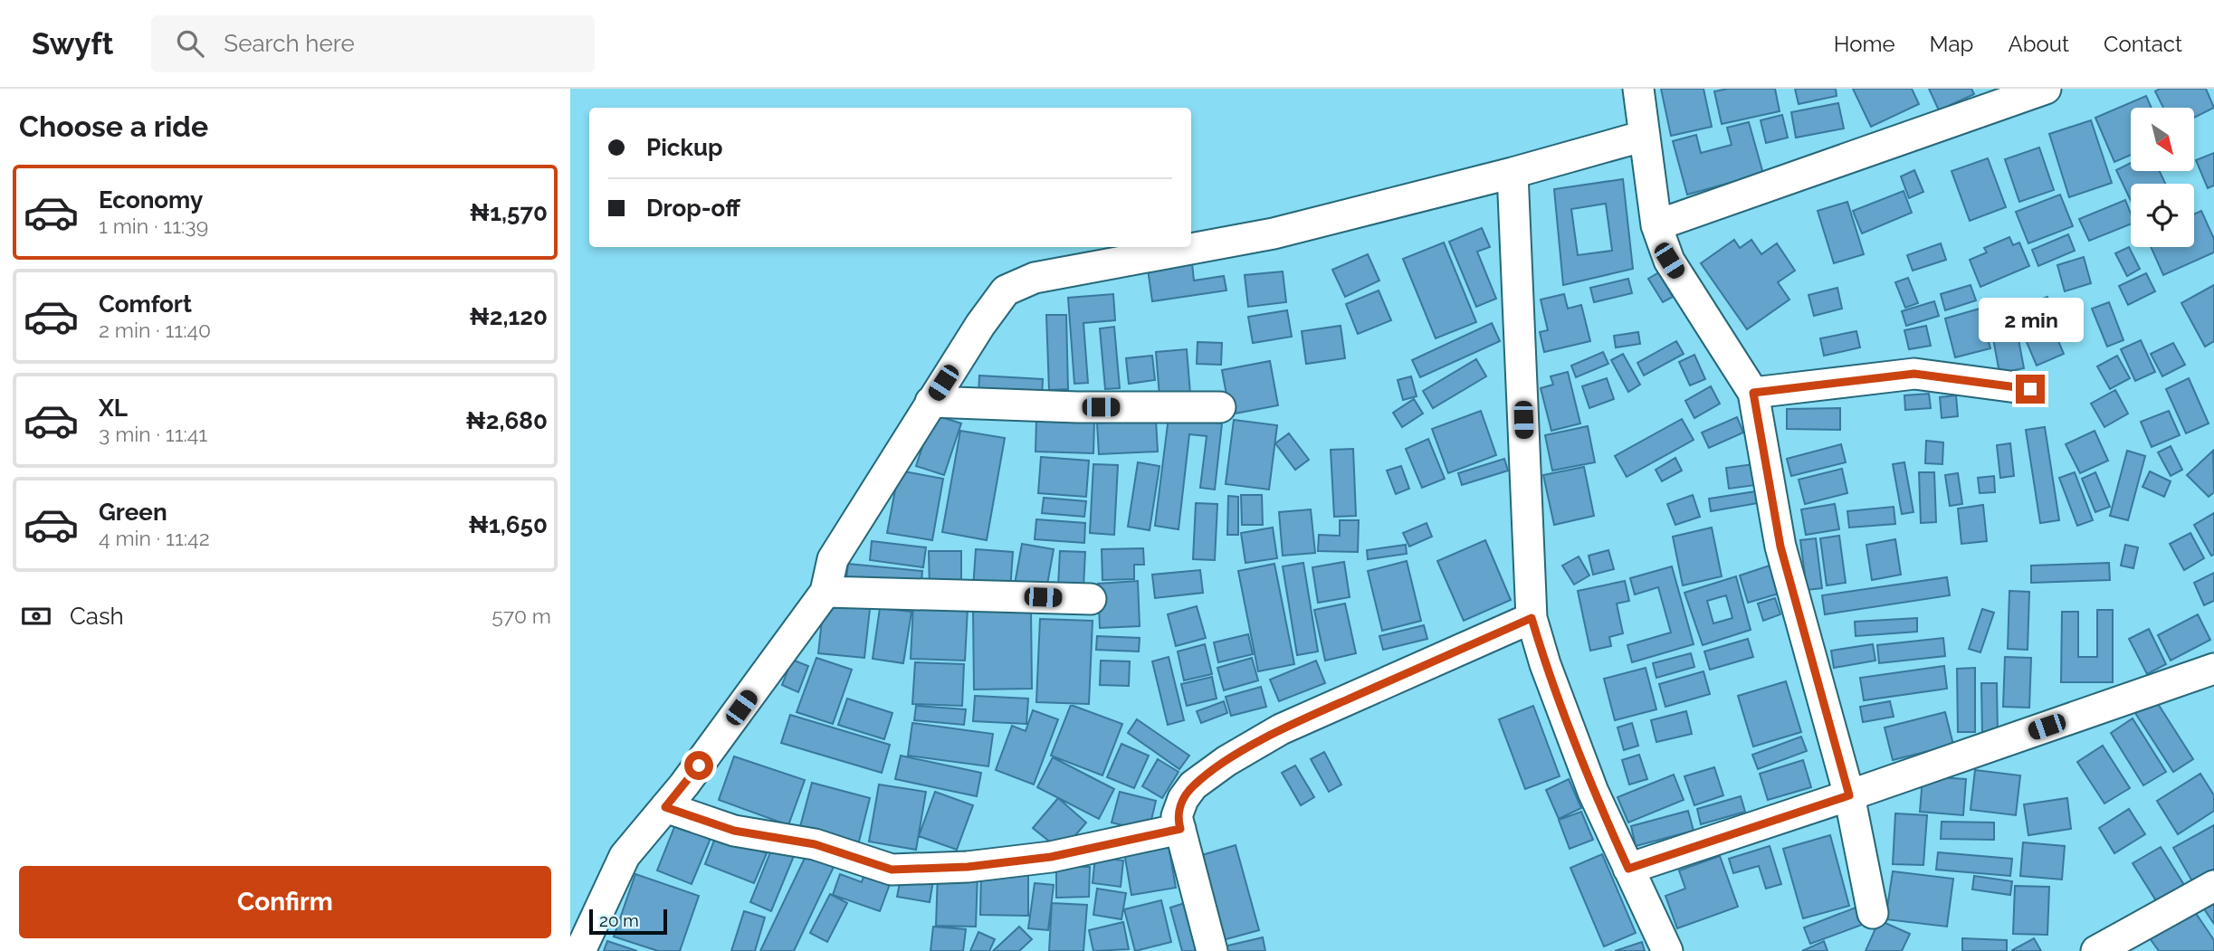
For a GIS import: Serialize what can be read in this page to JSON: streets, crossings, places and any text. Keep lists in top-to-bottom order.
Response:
{
  "scale_bar": "20 m",
  "north": "bottom right",
  "page": {
    "header": "Swyft",
    "search": "Search here",
    "nav": [
      "Home",
      "Map",
      "About",
      "Contact"
    ],
    "heading": "Choose a ride",
    "banner": ["Pickup", "Drop-off"],
    "list": [
      {
        "name": "Economy",
        "note": "1 min · 11:39",
        "value": "₦1,570"
      },
      {
        "name": "Comfort",
        "note": "2 min · 11:40",
        "value": "₦2,120"
      },
      {
        "name": "XL",
        "note": "3 min · 11:41",
        "value": "₦2,680"
      },
      {
        "name": "Green",
        "note": "4 min · 11:42",
        "value": "₦1,650"
      }
    ],
    "bubble": "2 min",
    "pay": ["Cash", "570 m"],
    "buttons": "Confirm",
    "scale": "20 m"
  }
}
